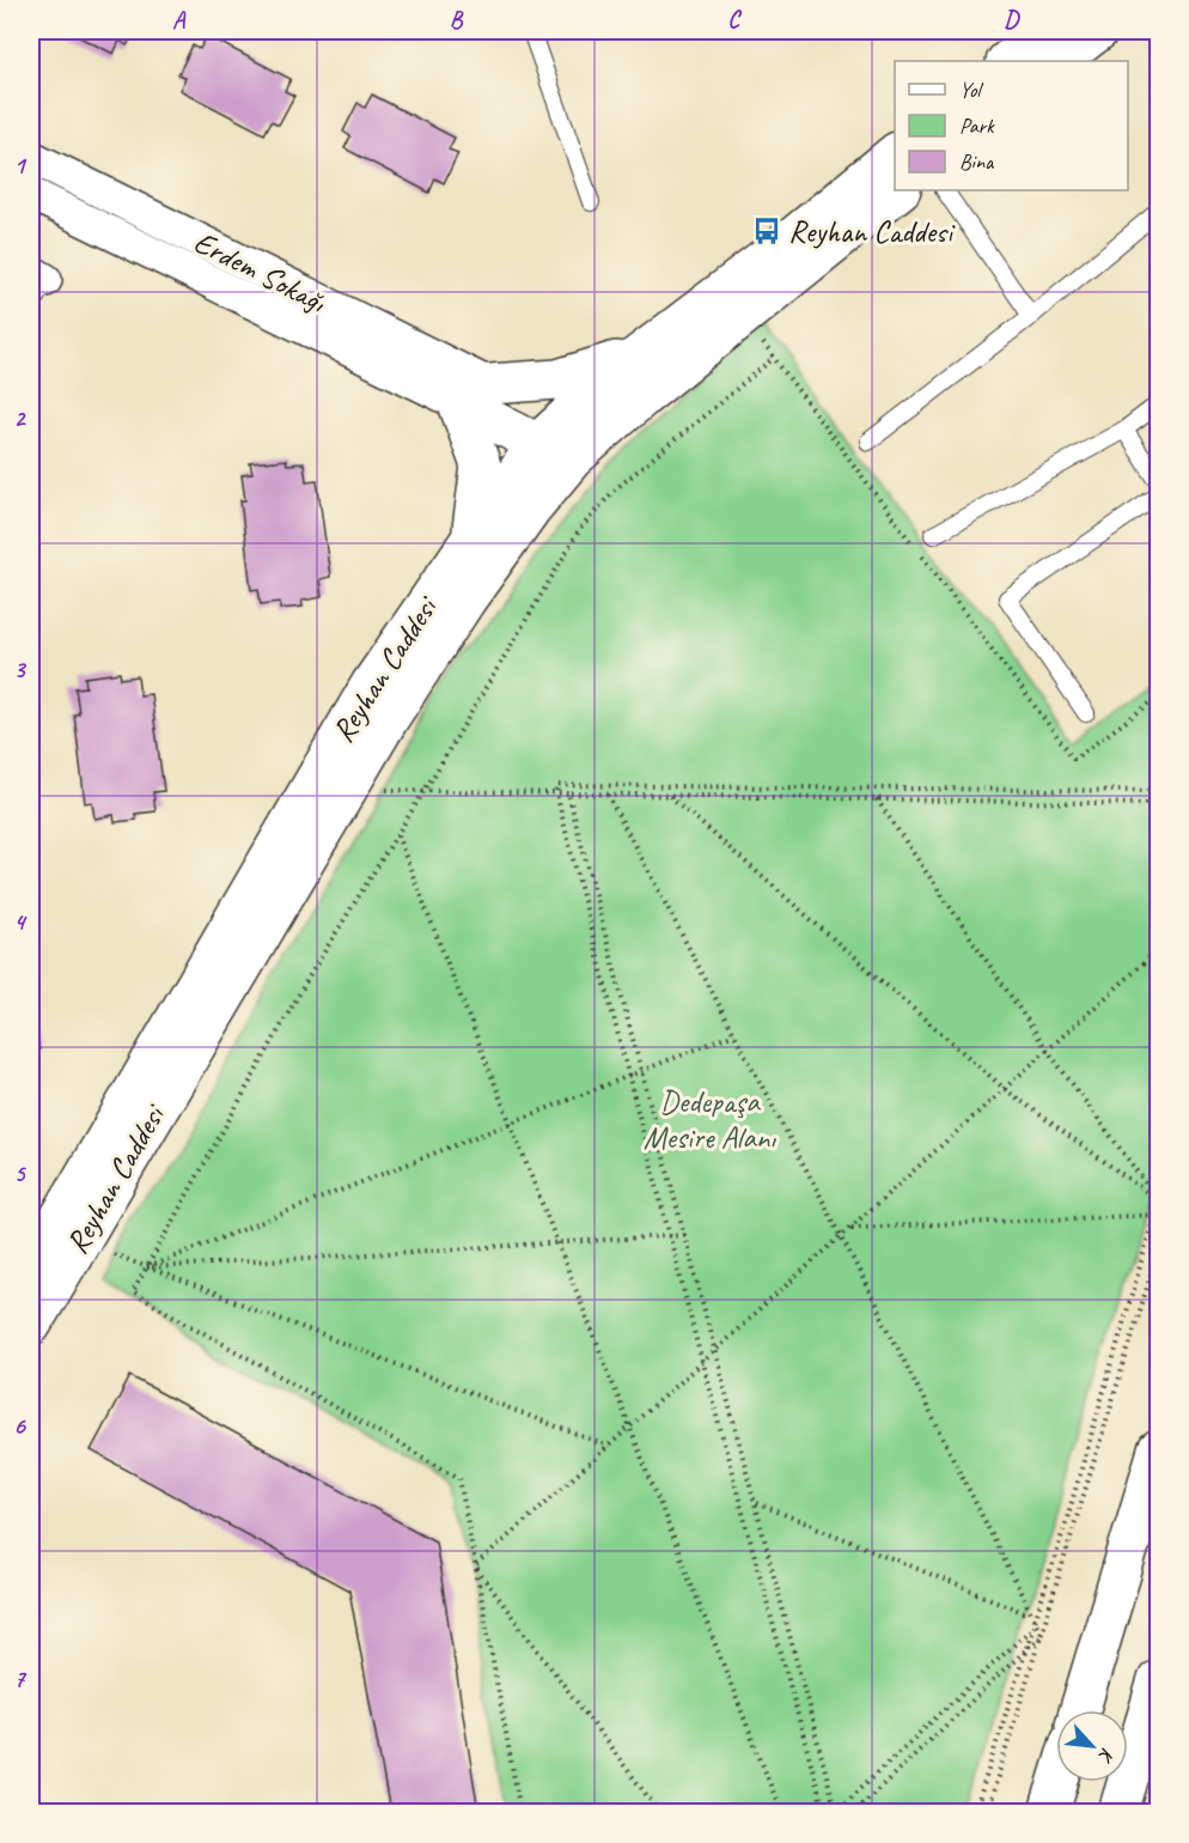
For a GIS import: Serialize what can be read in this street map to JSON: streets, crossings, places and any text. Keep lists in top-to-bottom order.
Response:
{
  "streets": {
    "main road": ["Reyhan Caddesi"],
    "street": ["Erdem Sokağı"]
  },
  "parks": ["Dedepaşa Mesire Alanı"],
  "places": {
    "bus stop": ["Reyhan Caddesi"]
  },
  "legend": ["Yol", "Park", "Bina"],
  "north": "bottom right",
  "grid": {
    "columns": [
      "A",
      "B",
      "C",
      "D"
    ],
    "rows": [
      "1",
      "2",
      "3",
      "4",
      "5",
      "6",
      "7"
    ]
  }
}
